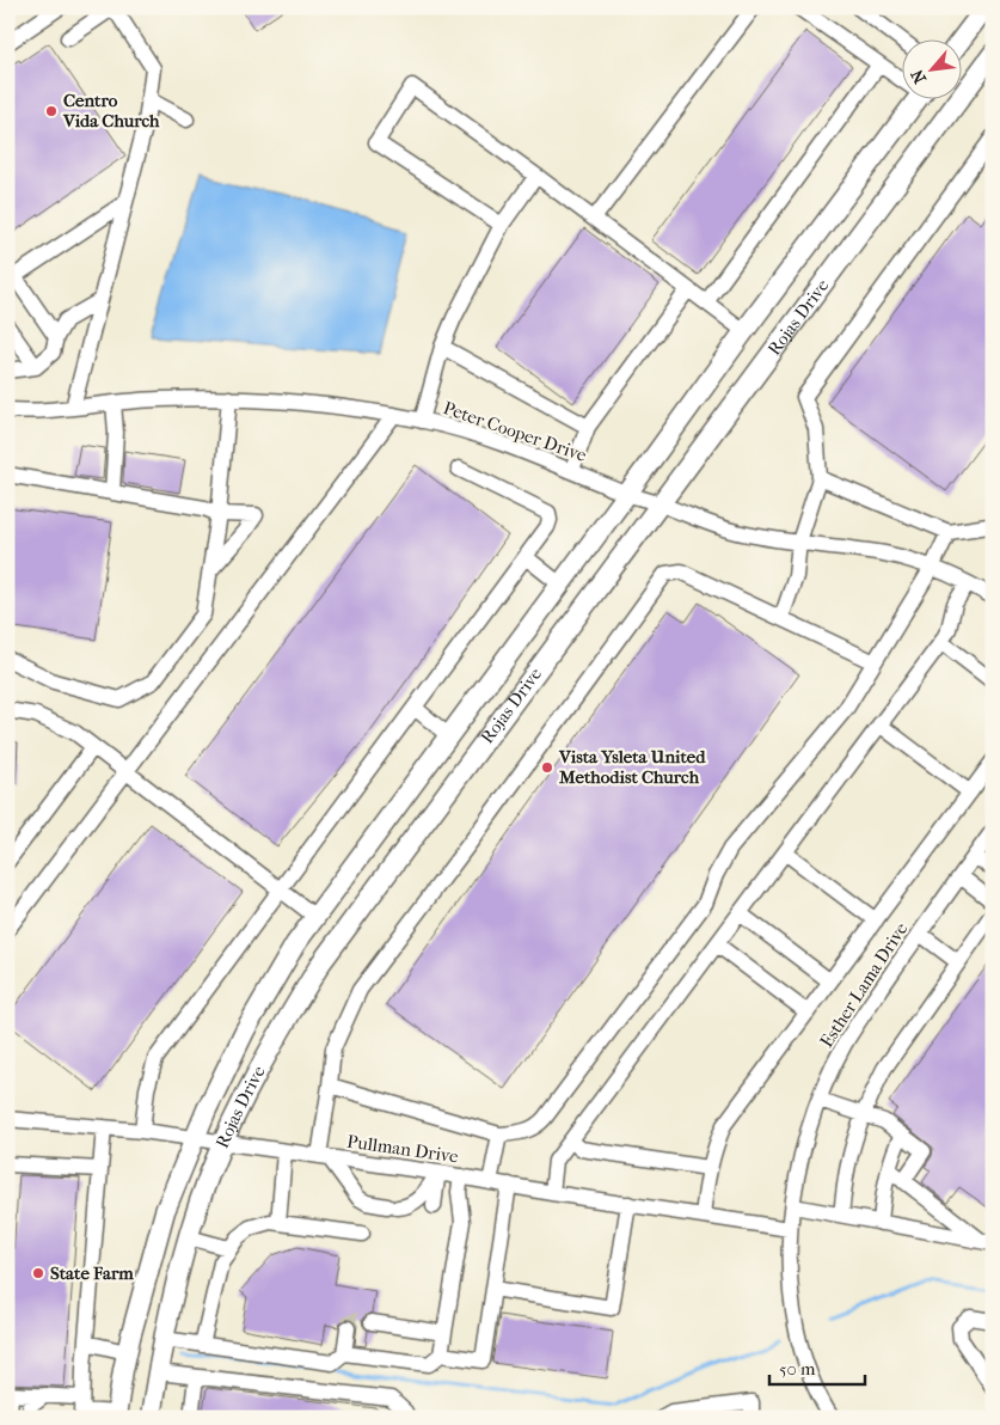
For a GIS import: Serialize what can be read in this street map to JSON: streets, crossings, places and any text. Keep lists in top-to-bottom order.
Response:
{
  "streets": {
    "main road": ["Rojas Drive"],
    "street": ["Peter Cooper Drive", "Esther Lama Drive", "Pullman Drive"]
  },
  "crossings": [
    ["Rojas Drive", "Peter Cooper Drive"],
    ["Rojas Drive", "Pullman Drive"],
    ["Esther Lama Drive", "Pullman Drive"]
  ],
  "places": ["Centro Vida Church", "Vista Ysleta United Methodist Church", "State Farm"],
  "scale_bar": "50 m",
  "north": "bottom left"
}
